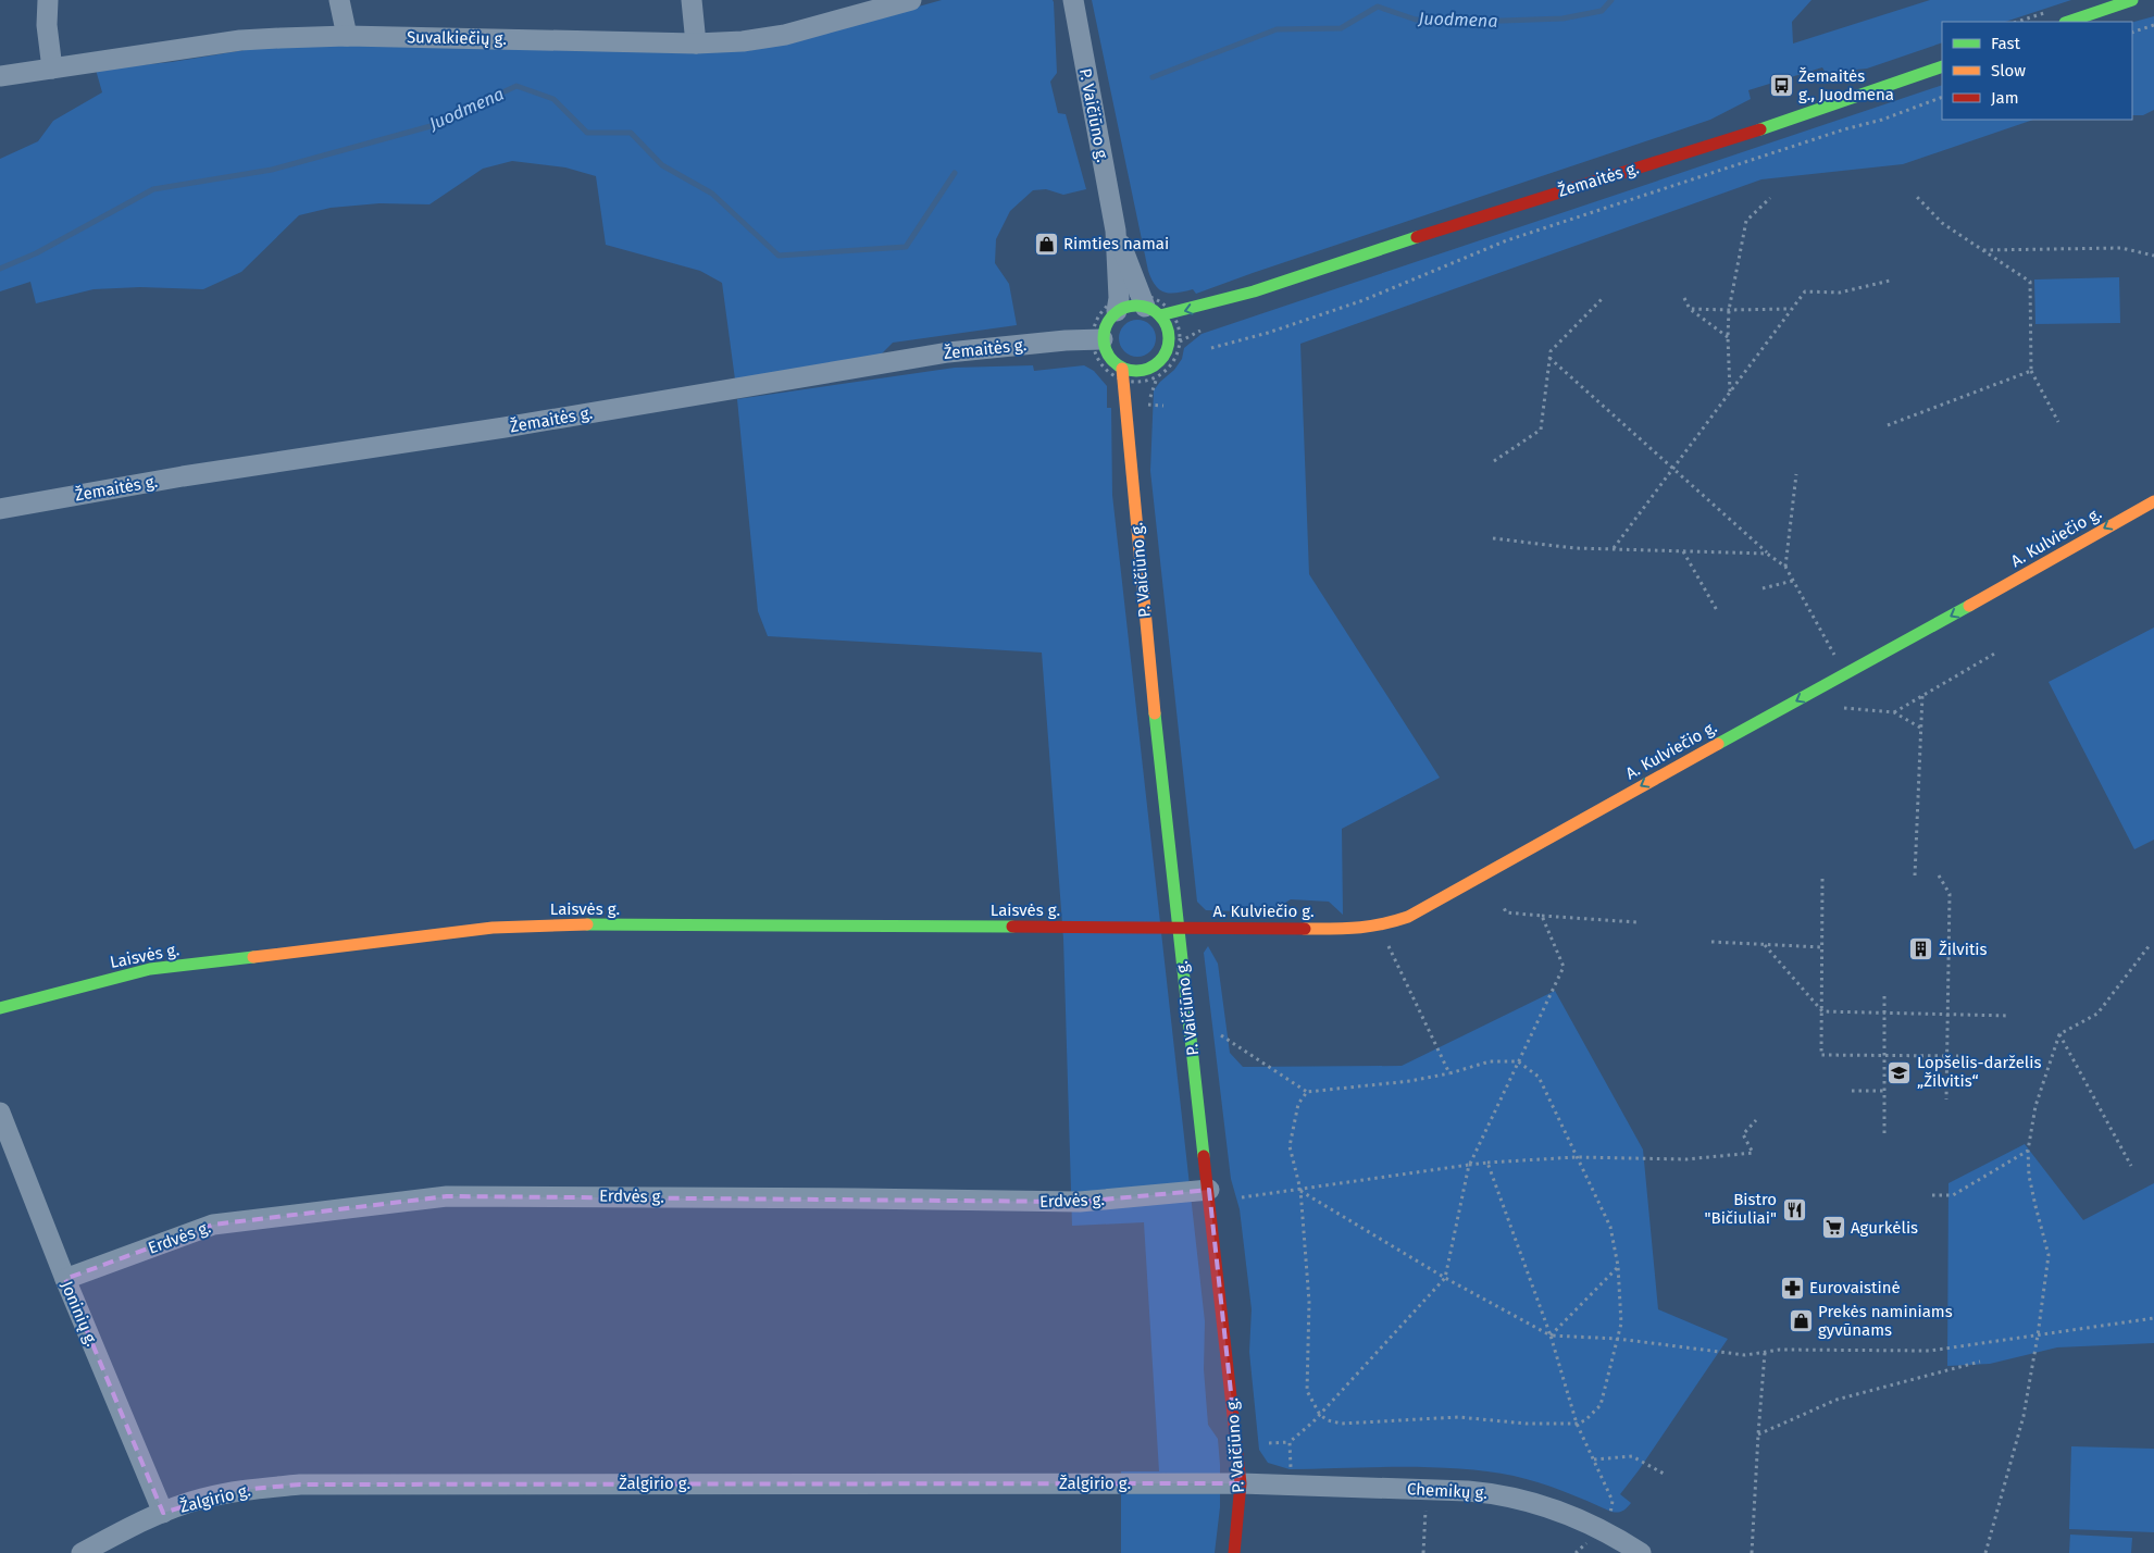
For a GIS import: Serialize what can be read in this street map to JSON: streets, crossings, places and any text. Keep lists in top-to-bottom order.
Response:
{
  "streets": {
    "main road": [
      "P. Vaičiūno g.",
      "Žemaitės g.",
      "A. Kulviečio g.",
      "Laisvės g."
    ],
    "street": [
      "Suvalkiečių g.",
      "Erdvės g.",
      "Joninių g.",
      "Žalgirio g.",
      "Chemikų g."
    ]
  },
  "crossings": [
    ["P. Vaičiūno g.", "Žemaitės g."],
    ["P. Vaičiūno g.", "A. Kulviečio g."],
    ["P. Vaičiūno g.", "Laisvės g."],
    ["P. Vaičiūno g.", "Erdvės g."],
    ["P. Vaičiūno g.", "Žalgirio g."],
    ["P. Vaičiūno g.", "Chemikų g."],
    ["A. Kulviečio g.", "Laisvės g."],
    ["Erdvės g.", "Joninių g."],
    ["Joninių g.", "Žalgirio g."],
    ["Žalgirio g.", "Chemikų g."]
  ],
  "one_way": ["A. Kulviečio g."],
  "water": ["Juodmena"],
  "places": {
    "bus stop": ["Žemaitės g., Juodmena"],
    "shop": ["Rimties namai", "Prekės naminiams gyvūnams"],
    "building": ["Žilvitis"],
    "school or university": ["Lopšelis-darželis „Žilvitis“"],
    "restaurant": ["Bistro \"Bičiuliai\""],
    "supermarket": ["Agurkėlis"],
    "pharmacy": ["Eurovaistinė"]
  },
  "legend": ["Fast", "Slow", "Jam"]
}
